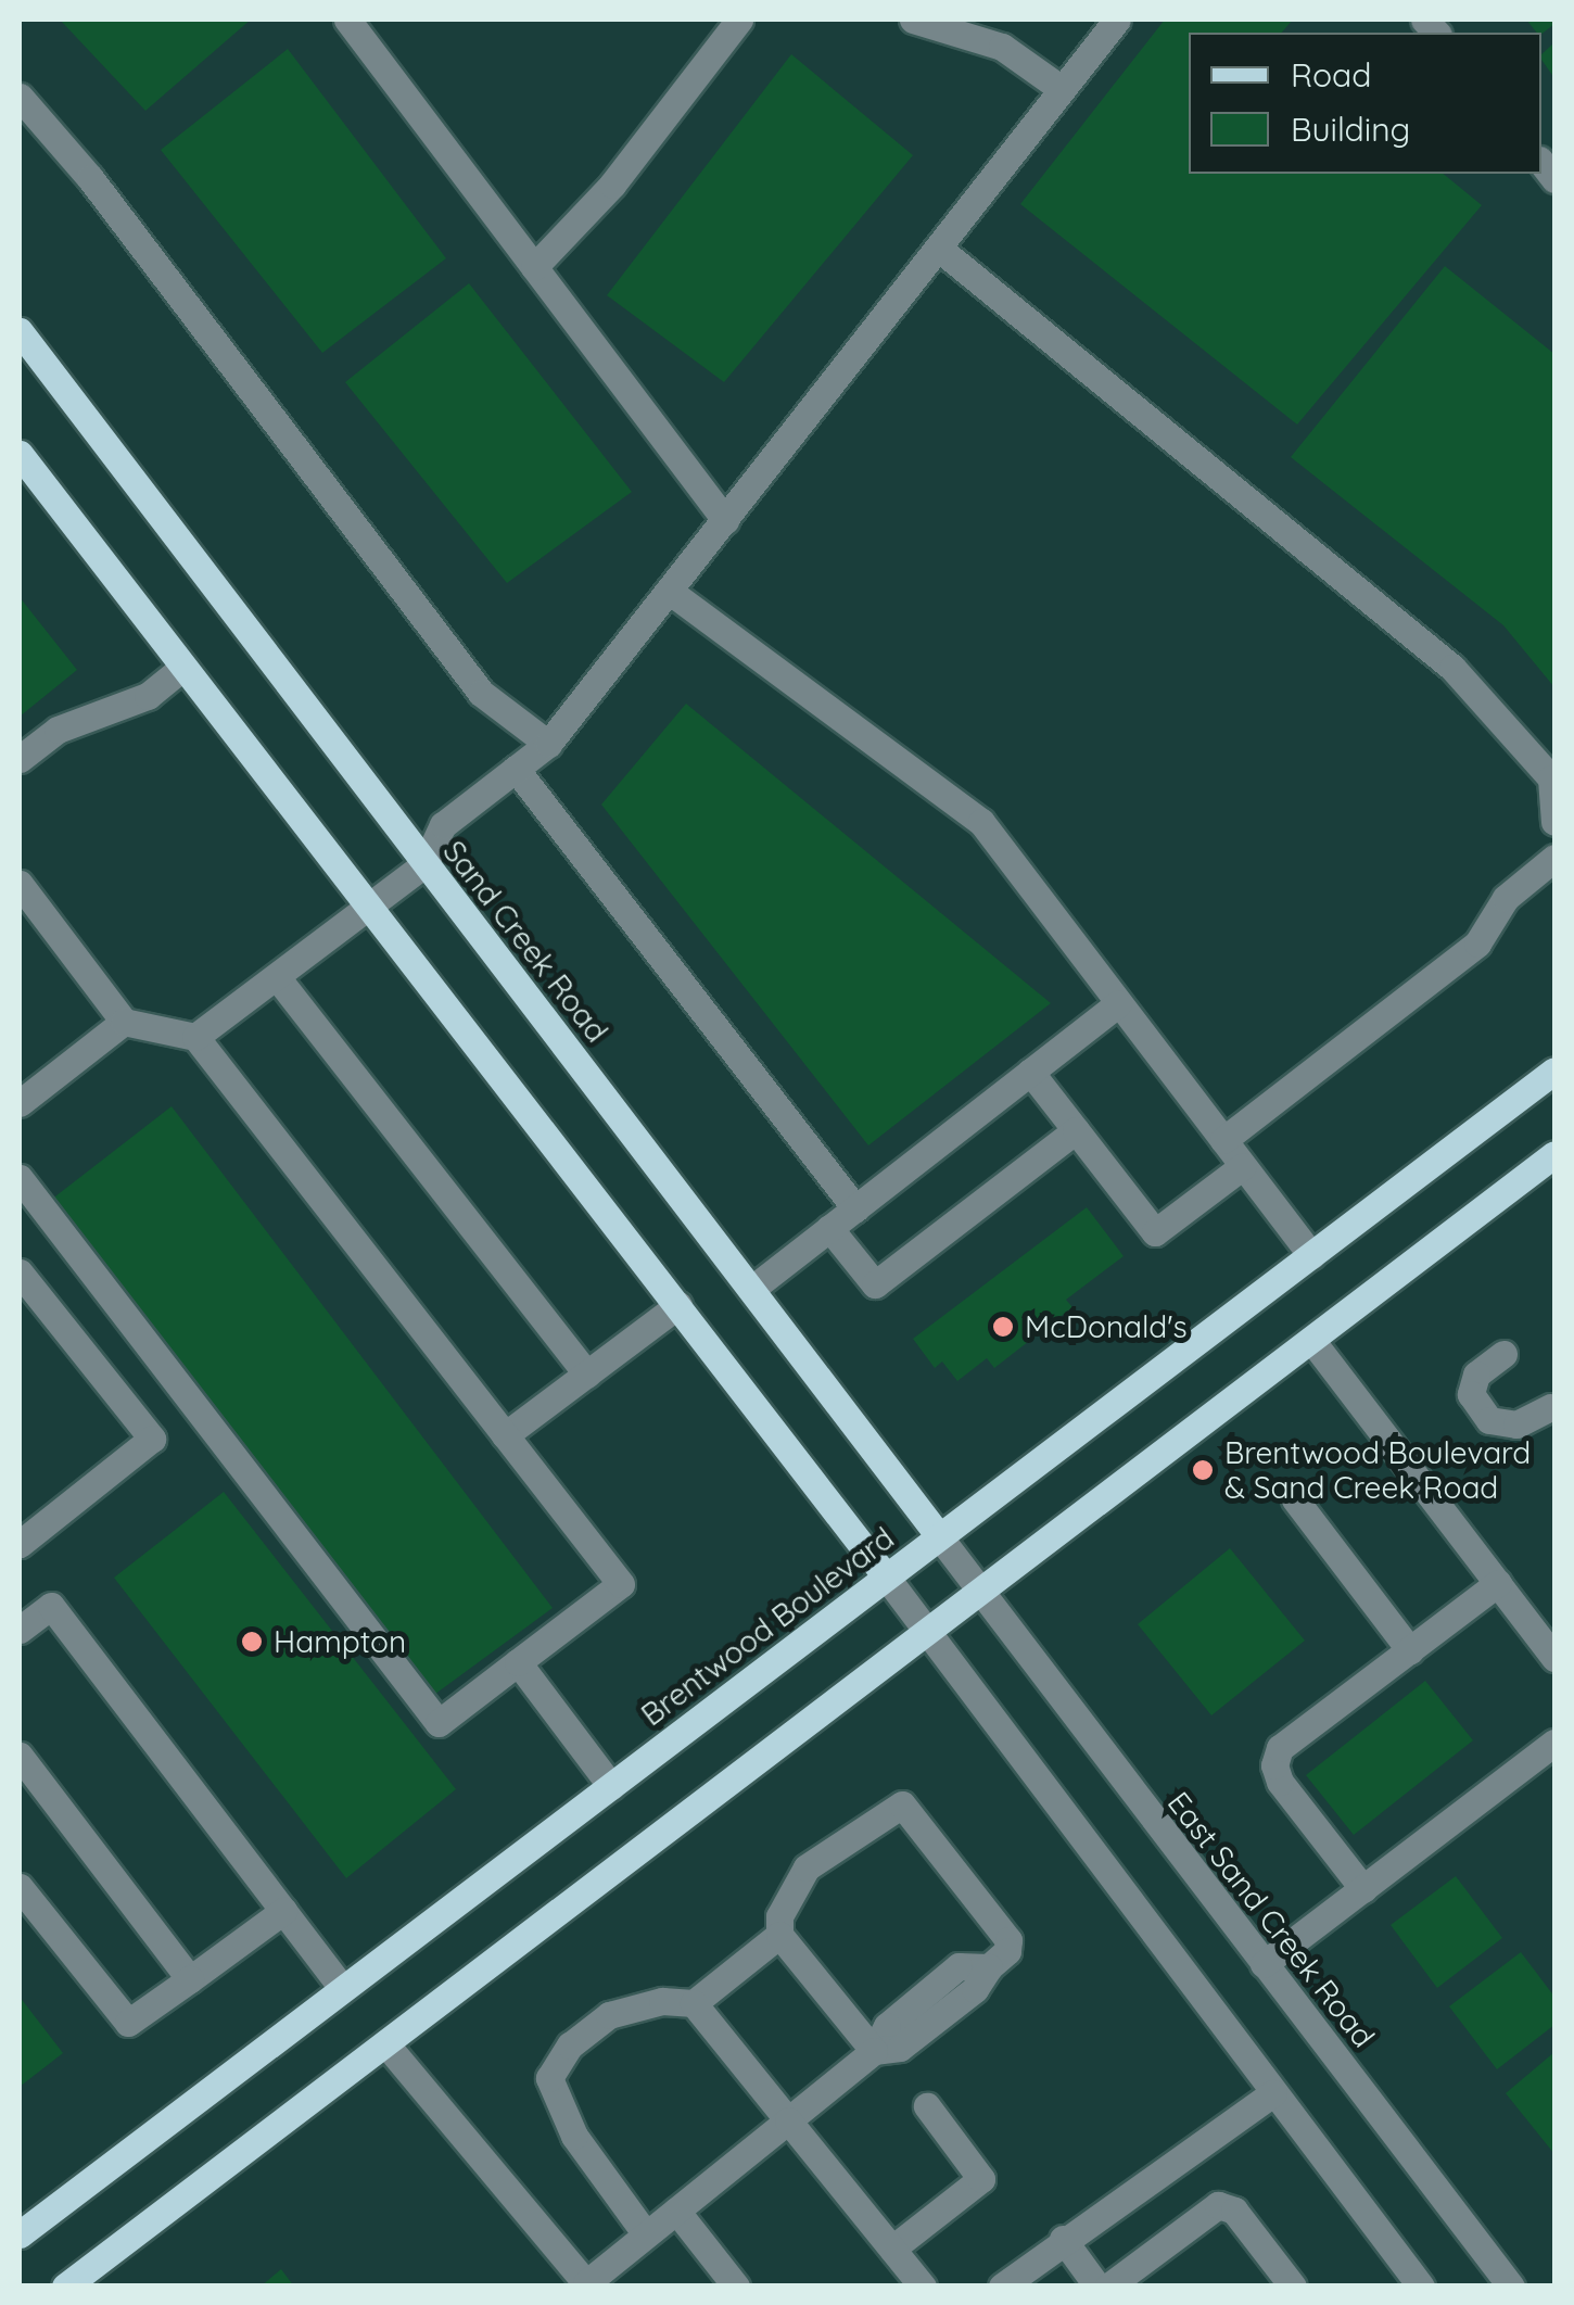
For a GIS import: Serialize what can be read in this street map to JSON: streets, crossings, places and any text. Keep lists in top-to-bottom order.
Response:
{
  "streets": {
    "main road": ["Sand Creek Road", "Brentwood Boulevard"],
    "street": ["East Sand Creek Road"]
  },
  "crossings": [
    ["Sand Creek Road", "Brentwood Boulevard"],
    ["Sand Creek Road", "East Sand Creek Road"]
  ],
  "places": ["McDonald's", "Brentwood Boulevard & Sand Creek Road", "Hampton"],
  "legend": ["Road", "Building"]
}
